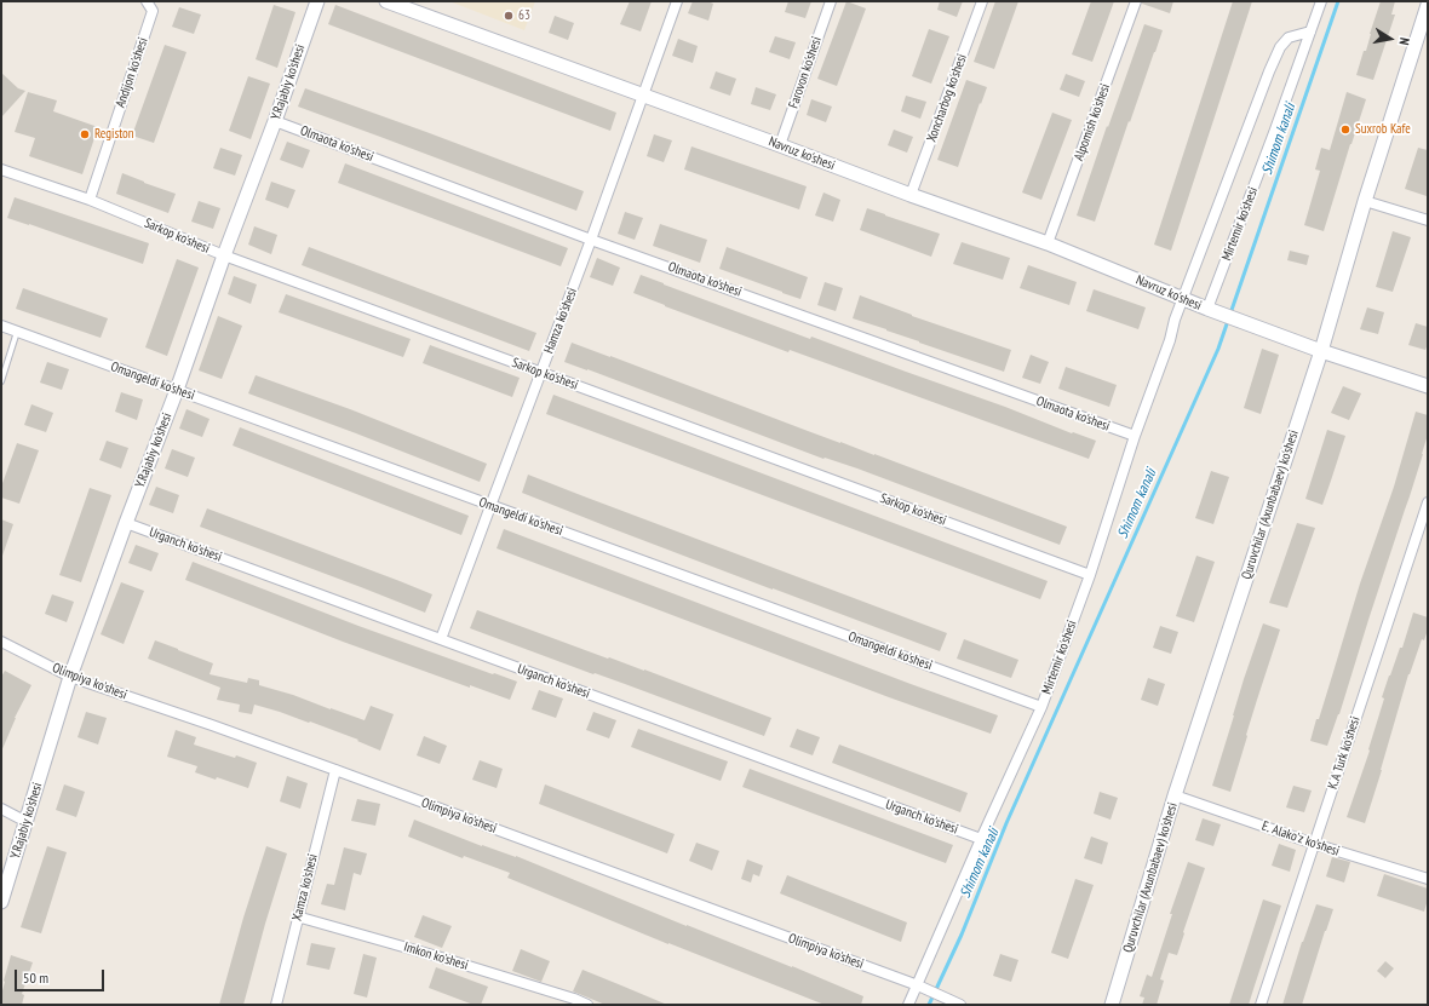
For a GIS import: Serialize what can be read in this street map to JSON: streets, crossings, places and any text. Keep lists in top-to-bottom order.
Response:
{
  "streets": {
    "street": [
      "Andijon ko'shesi",
      "Farovon ko'shesi",
      "Y.Rajabiy ko'shesi",
      "Xoncharbog ko'shesi",
      "Alpomish ko'shesi",
      "Olmaota ko'shesi",
      "Navruz ko'shesi",
      "Mirtemir ko'shesi",
      "Sarkop ko'shesi",
      "Hamza ko'shesi",
      "Omangeldi ko'shesi",
      "Quruvchilar (Axunbabaev) ko'shesi",
      "Urganch ko'shesi",
      "Olimpiya ko'shesi",
      "K.A Turk ko'shesi",
      "E. Alako'z ko'shesi",
      "Xamza ko'shesi",
      "Imkon ko'shesi"
    ]
  },
  "crossings": [
    ["Andijon ko'shesi", "Sarkop ko'shesi"],
    ["Farovon ko'shesi", "Navruz ko'shesi"],
    ["Y.Rajabiy ko'shesi", "Olmaota ko'shesi"],
    ["Y.Rajabiy ko'shesi", "Sarkop ko'shesi"],
    ["Y.Rajabiy ko'shesi", "Omangeldi ko'shesi"],
    ["Y.Rajabiy ko'shesi", "Urganch ko'shesi"],
    ["Y.Rajabiy ko'shesi", "Olimpiya ko'shesi"],
    ["Xoncharbog ko'shesi", "Navruz ko'shesi"],
    ["Alpomish ko'shesi", "Navruz ko'shesi"],
    ["Olmaota ko'shesi", "Mirtemir ko'shesi"],
    ["Olmaota ko'shesi", "Hamza ko'shesi"],
    ["Navruz ko'shesi", "Mirtemir ko'shesi"],
    ["Navruz ko'shesi", "Hamza ko'shesi"],
    ["Navruz ko'shesi", "Quruvchilar (Axunbabaev) ko'shesi"],
    ["Mirtemir ko'shesi", "Sarkop ko'shesi"],
    ["Mirtemir ko'shesi", "Omangeldi ko'shesi"],
    ["Mirtemir ko'shesi", "Urganch ko'shesi"],
    ["Mirtemir ko'shesi", "Olimpiya ko'shesi"],
    ["Sarkop ko'shesi", "Hamza ko'shesi"],
    ["Hamza ko'shesi", "Omangeldi ko'shesi"],
    ["Hamza ko'shesi", "Urganch ko'shesi"],
    ["Quruvchilar (Axunbabaev) ko'shesi", "E. Alako'z ko'shesi"],
    ["Olimpiya ko'shesi", "Xamza ko'shesi"],
    ["K.A Turk ko'shesi", "E. Alako'z ko'shesi"],
    ["Xamza ko'shesi", "Imkon ko'shesi"]
  ],
  "water": ["Shimom kanali"],
  "places": ["63", "Suxrob Kafe", "Registon"],
  "scale_bar": "50 m",
  "north": "right"
}
